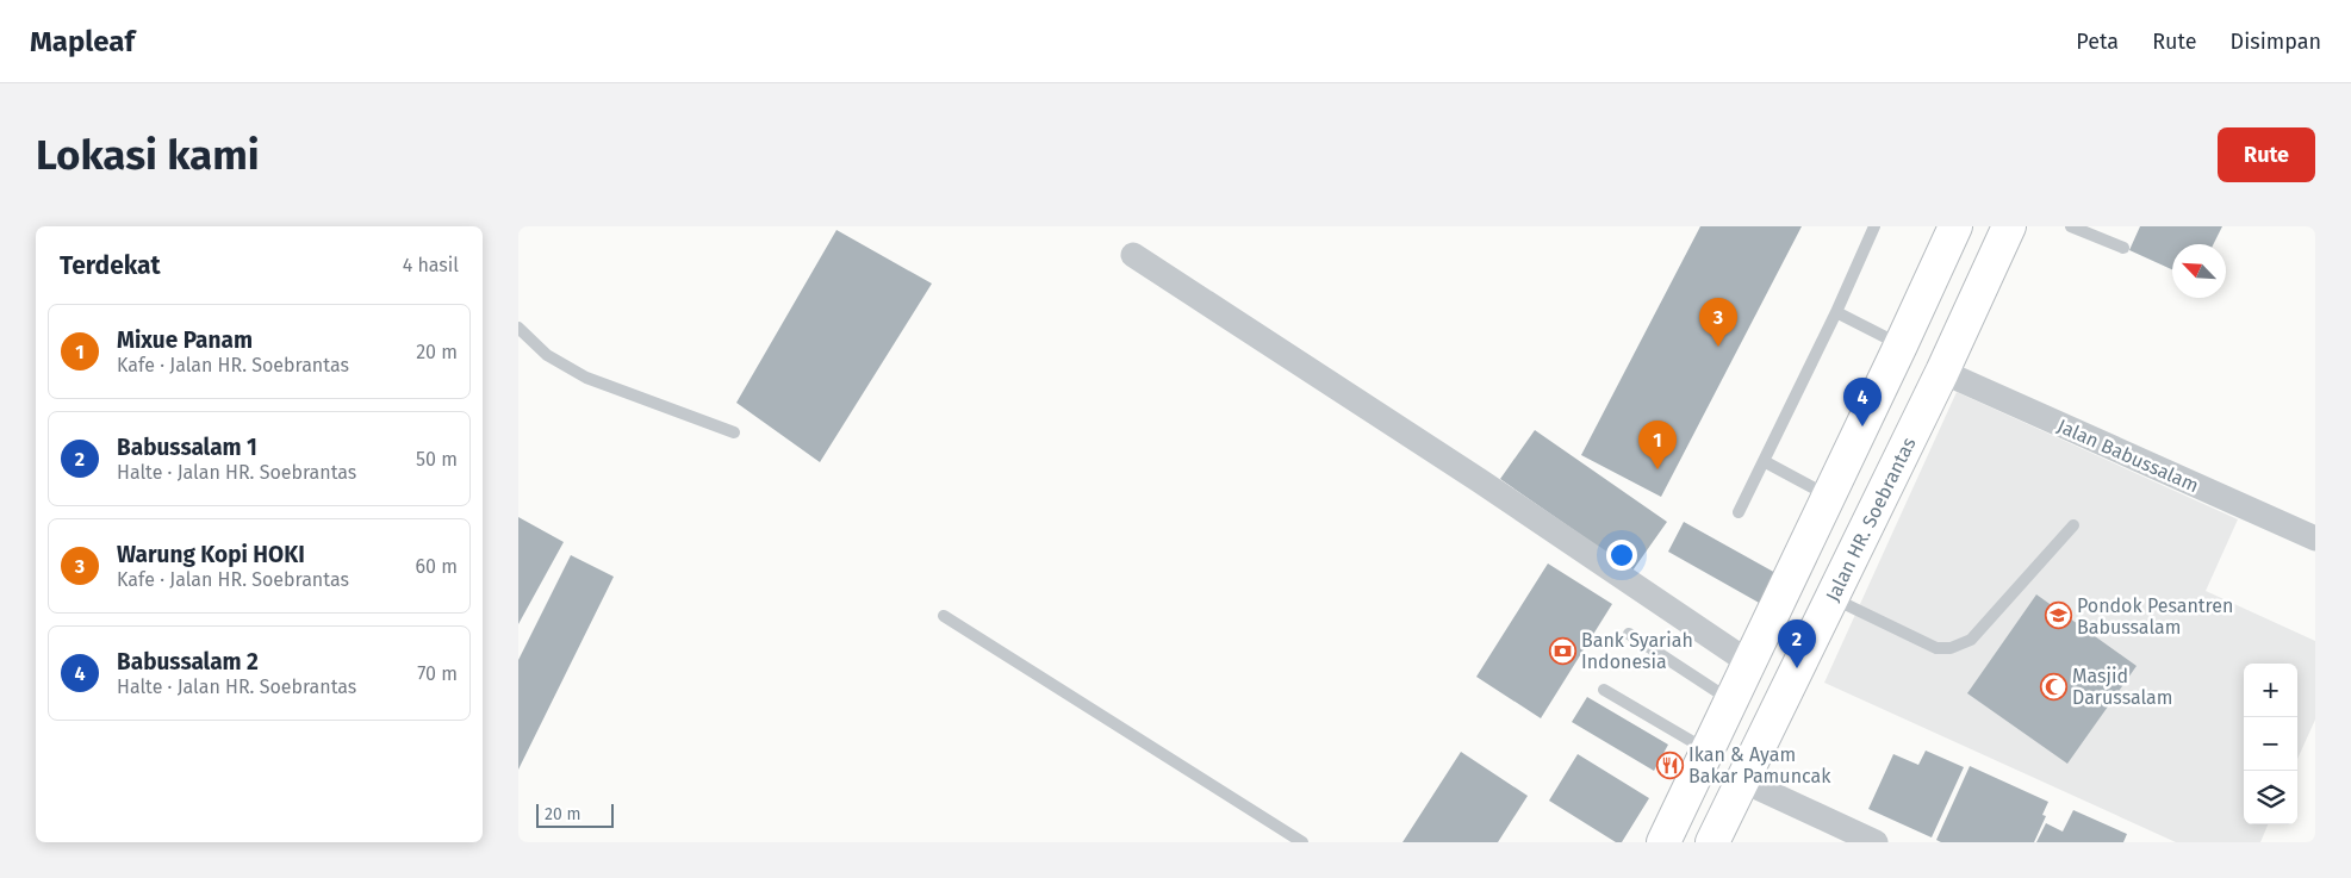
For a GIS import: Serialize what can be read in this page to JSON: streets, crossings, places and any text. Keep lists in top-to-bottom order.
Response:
{
  "streets": {
    "main road": ["Jalan HR. Soebrantas"],
    "street": ["Jalan Babussalam"]
  },
  "crossings": [
    ["Jalan Babussalam", "Jalan HR. Soebrantas"]
  ],
  "places": {
    "school or university": ["Pondok Pesantren Babussalam"],
    "bank": ["Bank Syariah Indonesia"],
    "mosque": ["Masjid Darussalam"],
    "restaurant": ["Ikan & Ayam Bakar Pamuncak"]
  },
  "scale_bar": "20 m",
  "north": "top left",
  "page": {
    "header": "Mapleaf",
    "nav": ["Peta", "Rute", "Disimpan"],
    "buttons": "Rute",
    "title": "Lokasi kami",
    "heading": ["Terdekat", "4 hasil"],
    "pins": [
      "3",
      "4",
      "1",
      "2"
    ],
    "list": [
      {
        "mark": "1",
        "name": "Mixue Panam",
        "note": "Kafe · Jalan HR. Soebrantas",
        "value": "20 m"
      },
      {
        "mark": "2",
        "name": "Babussalam 1",
        "note": "Halte · Jalan HR. Soebrantas",
        "value": "50 m"
      },
      {
        "mark": "3",
        "name": "Warung Kopi HOKI",
        "note": "Kafe · Jalan HR. Soebrantas",
        "value": "60 m"
      },
      {
        "mark": "4",
        "name": "Babussalam 2",
        "note": "Halte · Jalan HR. Soebrantas",
        "value": "70 m"
      }
    ],
    "map_buttons": ["+", "−"],
    "scale": "20 m"
  }
}
